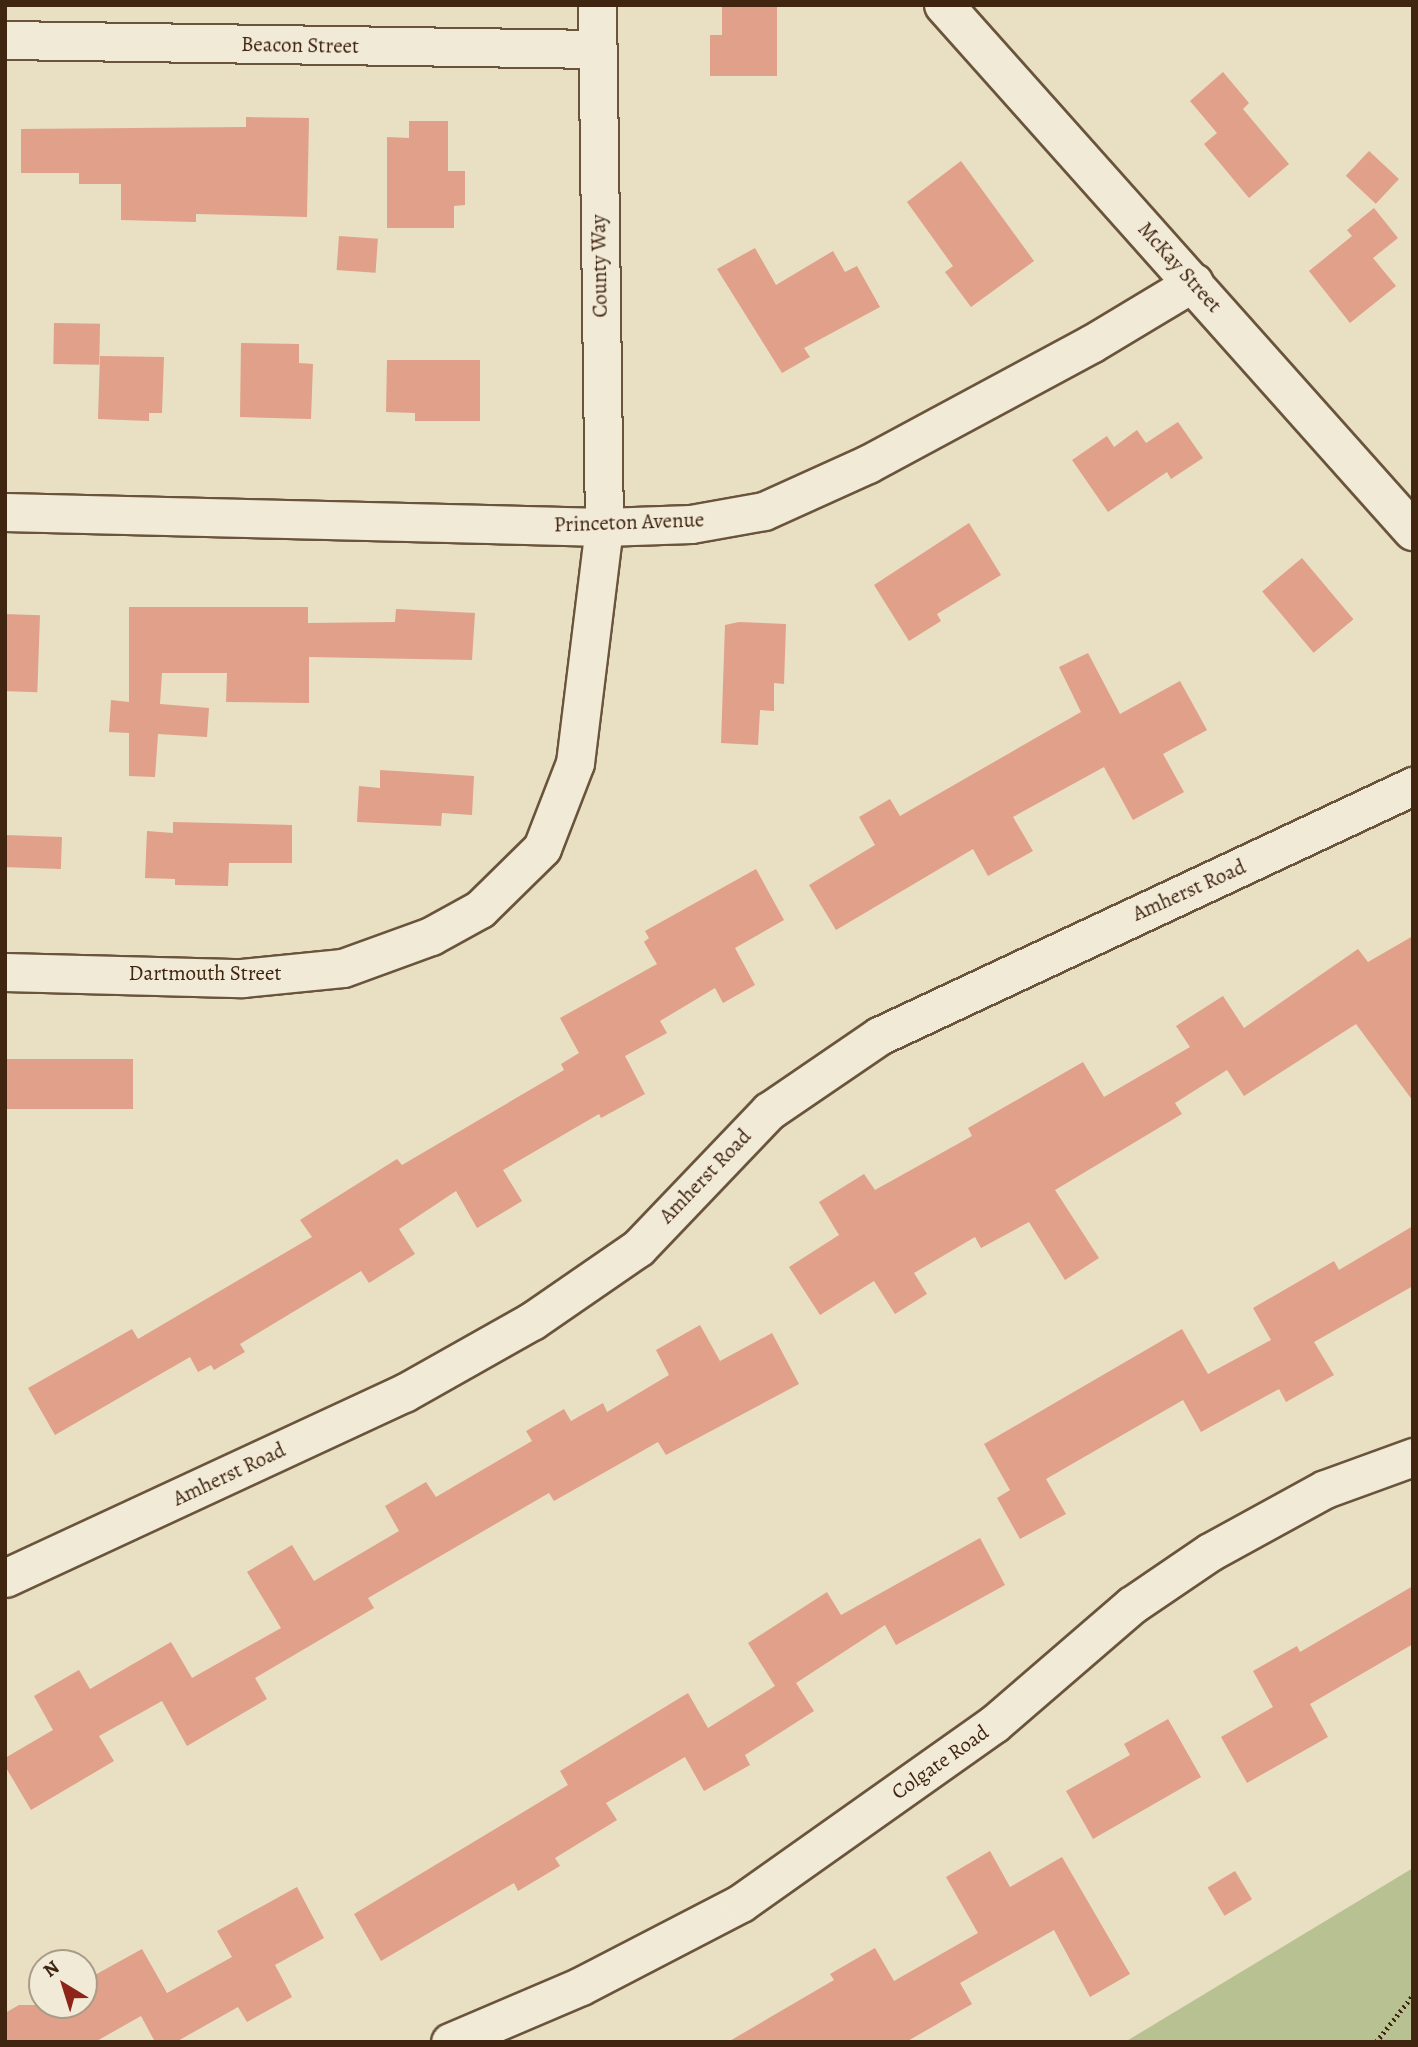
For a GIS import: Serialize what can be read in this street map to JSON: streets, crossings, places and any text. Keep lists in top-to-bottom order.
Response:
{
  "streets": {
    "main road": ["McKay Street"],
    "street": [
      "Beacon Street",
      "County Way",
      "Princeton Avenue",
      "Amherst Road",
      "Dartmouth Street",
      "Colgate Road"
    ]
  },
  "crossings": [
    ["Beacon Street", "County Way"],
    ["County Way", "Princeton Avenue"],
    ["County Way", "Dartmouth Street"],
    ["McKay Street", "Princeton Avenue"],
    ["Princeton Avenue", "Dartmouth Street"]
  ],
  "north": "top left"
}
